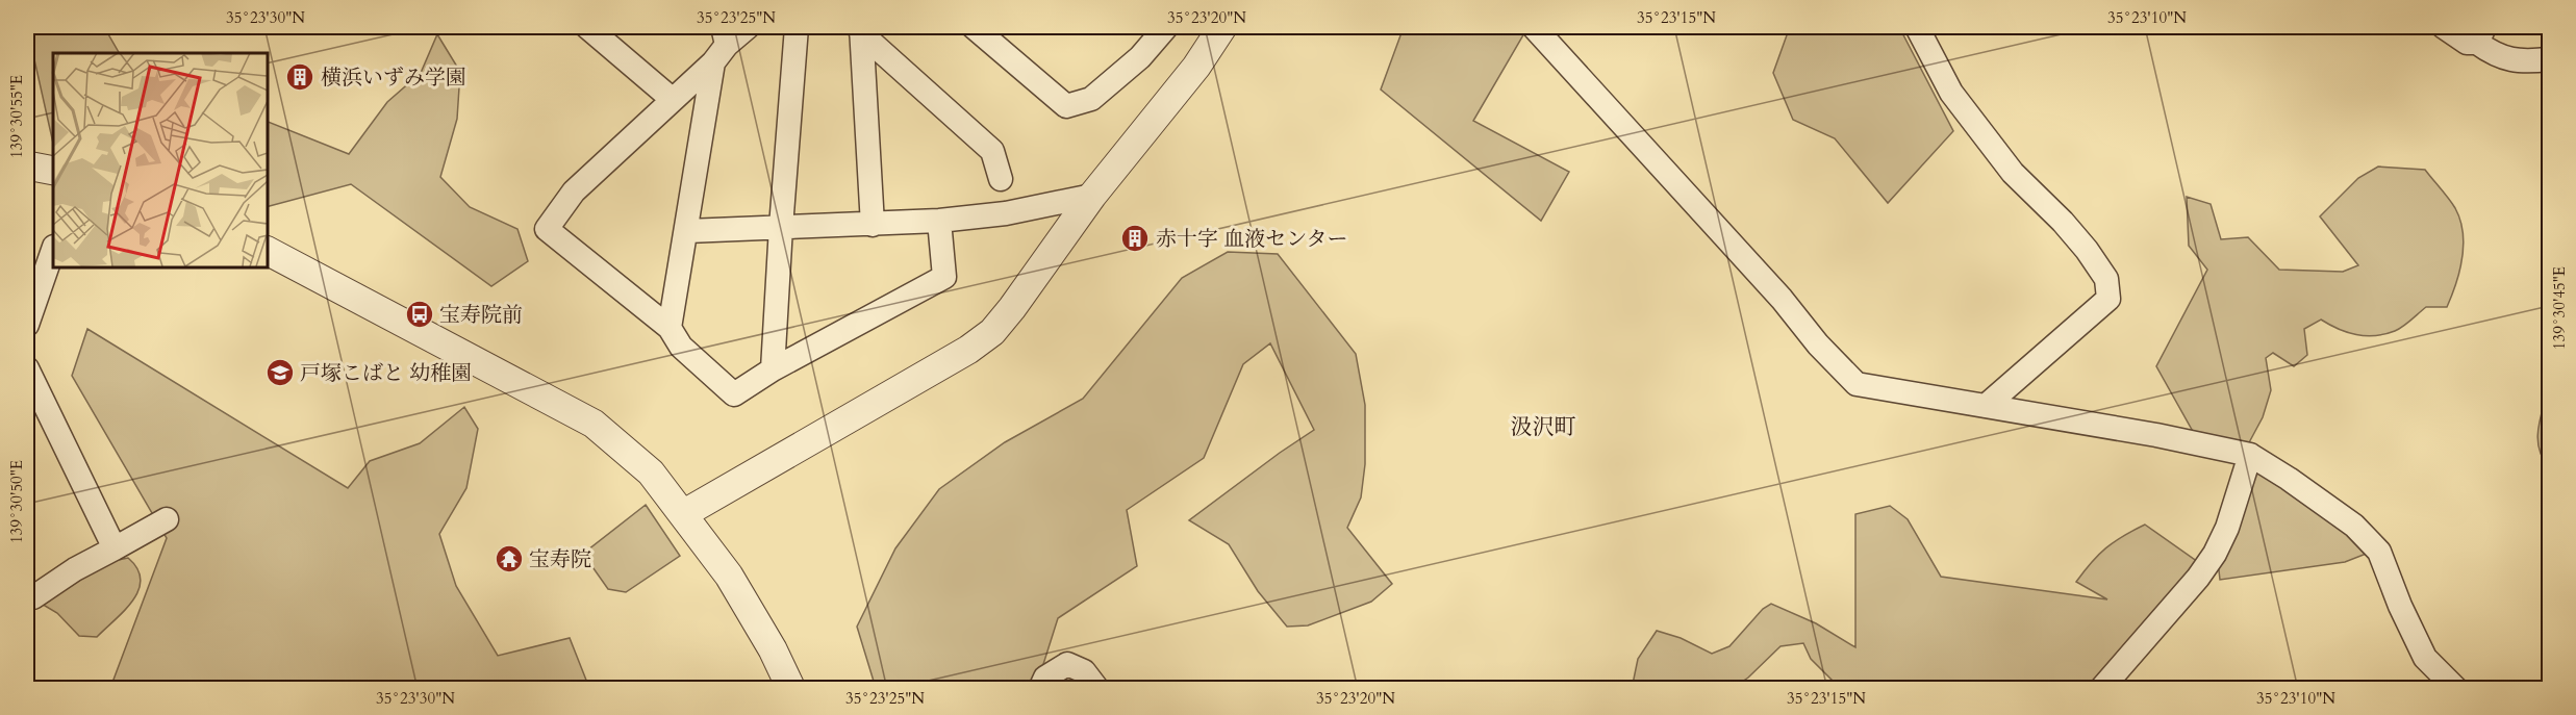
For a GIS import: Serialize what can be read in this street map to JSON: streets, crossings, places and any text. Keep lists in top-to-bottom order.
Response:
{
  "districts": ["汲沢町"],
  "places": {
    "building": ["横浜いずみ学園", "赤十字 血液センター"],
    "bus stop": ["宝寿院前"],
    "school or university": ["戸塚こばと 幼稚園"],
    "temple": ["宝寿院"]
  },
  "coordinates": [
    "35°23'30\"N",
    "35°23'25\"N",
    "35°23'20\"N",
    "35°23'15\"N",
    "35°23'10\"N",
    "139°30'55\"E",
    "139°30'45\"E",
    "139°30'50\"E"
  ]
}
